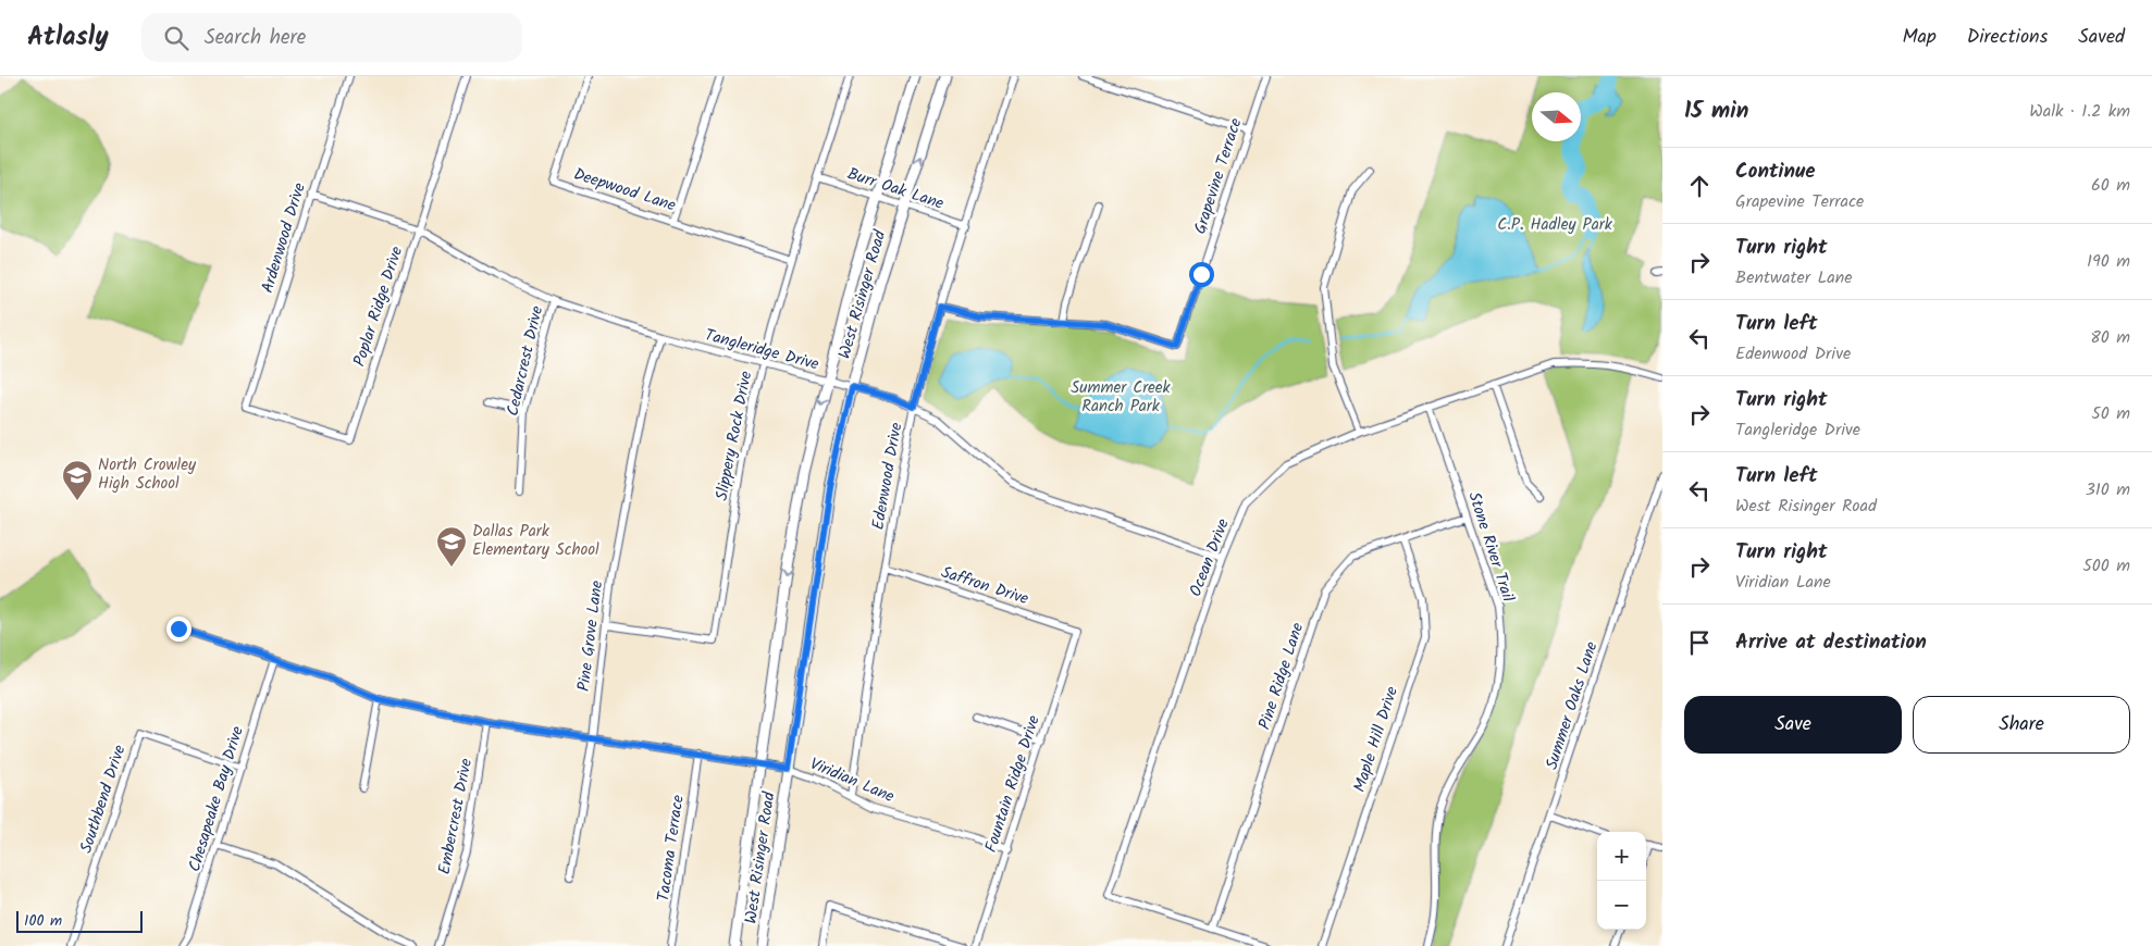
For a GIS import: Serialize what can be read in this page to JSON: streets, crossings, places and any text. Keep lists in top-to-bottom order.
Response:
{
  "streets": {
    "main road": ["West Risinger Road"],
    "street": [
      "Grapevine Terrace",
      "Burr Oak Lane",
      "Deepwood Lane",
      "Ardenwood Drive",
      "Poplar Ridge Drive",
      "Tangleridge Drive",
      "Cedarcrest Drive",
      "Slippery Rock Drive",
      "Edenwood Drive",
      "Stone River Trail",
      "Ocean Drive",
      "Saffron Drive",
      "Pine Grove Lane",
      "Pine Ridge Lane",
      "Summer Oaks Lane",
      "Maple Hill Drive",
      "Viridian Lane",
      "Fountain Ridge Drive",
      "Southbend Drive",
      "Chesapeake Bay Drive",
      "Embercrest Drive",
      "Tacoma Terrace"
    ]
  },
  "crossings": [
    ["Burr Oak Lane", "West Risinger Road"],
    ["Burr Oak Lane", "Slippery Rock Drive"],
    ["Burr Oak Lane", "Edenwood Drive"],
    ["Deepwood Lane", "Slippery Rock Drive"],
    ["Ardenwood Drive", "Poplar Ridge Drive"],
    ["Ardenwood Drive", "Tangleridge Drive"],
    ["West Risinger Road", "Tangleridge Drive"],
    ["West Risinger Road", "Viridian Lane"],
    ["Poplar Ridge Drive", "Tangleridge Drive"],
    ["Tangleridge Drive", "Cedarcrest Drive"],
    ["Tangleridge Drive", "Slippery Rock Drive"],
    ["Tangleridge Drive", "Edenwood Drive"],
    ["Tangleridge Drive", "Ocean Drive"],
    ["Tangleridge Drive", "Pine Grove Lane"],
    ["Slippery Rock Drive", "Pine Grove Lane"],
    ["Edenwood Drive", "Saffron Drive"],
    ["Edenwood Drive", "Viridian Lane"],
    ["Stone River Trail", "Ocean Drive"],
    ["Stone River Trail", "Pine Ridge Lane"],
    ["Ocean Drive", "Pine Ridge Lane"],
    ["Saffron Drive", "Fountain Ridge Drive"],
    ["Pine Grove Lane", "Viridian Lane"],
    ["Pine Ridge Lane", "Maple Hill Drive"],
    ["Viridian Lane", "Fountain Ridge Drive"],
    ["Viridian Lane", "Chesapeake Bay Drive"],
    ["Viridian Lane", "Embercrest Drive"],
    ["Viridian Lane", "Tacoma Terrace"],
    ["Southbend Drive", "Chesapeake Bay Drive"]
  ],
  "parks": ["C.P. Hadley Park", "Summer Creek Ranch Park"],
  "places": {
    "school or university": ["North Crowley High School", "Dallas Park Elementary School"]
  },
  "scale_bar": "100 m",
  "north": "right",
  "page": {
    "header": "Atlasly",
    "search": "Search here",
    "nav": ["Map", "Directions", "Saved"],
    "heading": ["15 min", "Walk · 1.2 km"],
    "list": [
      ["Continue", "Grapevine Terrace", "60 m"],
      ["Turn right", "Bentwater Lane", "190 m"],
      ["Turn left", "Edenwood Drive", "80 m"],
      ["Turn right", "Tangleridge Drive", "50 m"],
      ["Turn left", "West Risinger Road", "310 m"],
      ["Turn right", "Viridian Lane", "500 m"],
      "Arrive at destination"
    ],
    "buttons": ["Save", "Share"],
    "map_buttons": ["+", "−"],
    "scale": "100 m"
  }
}
